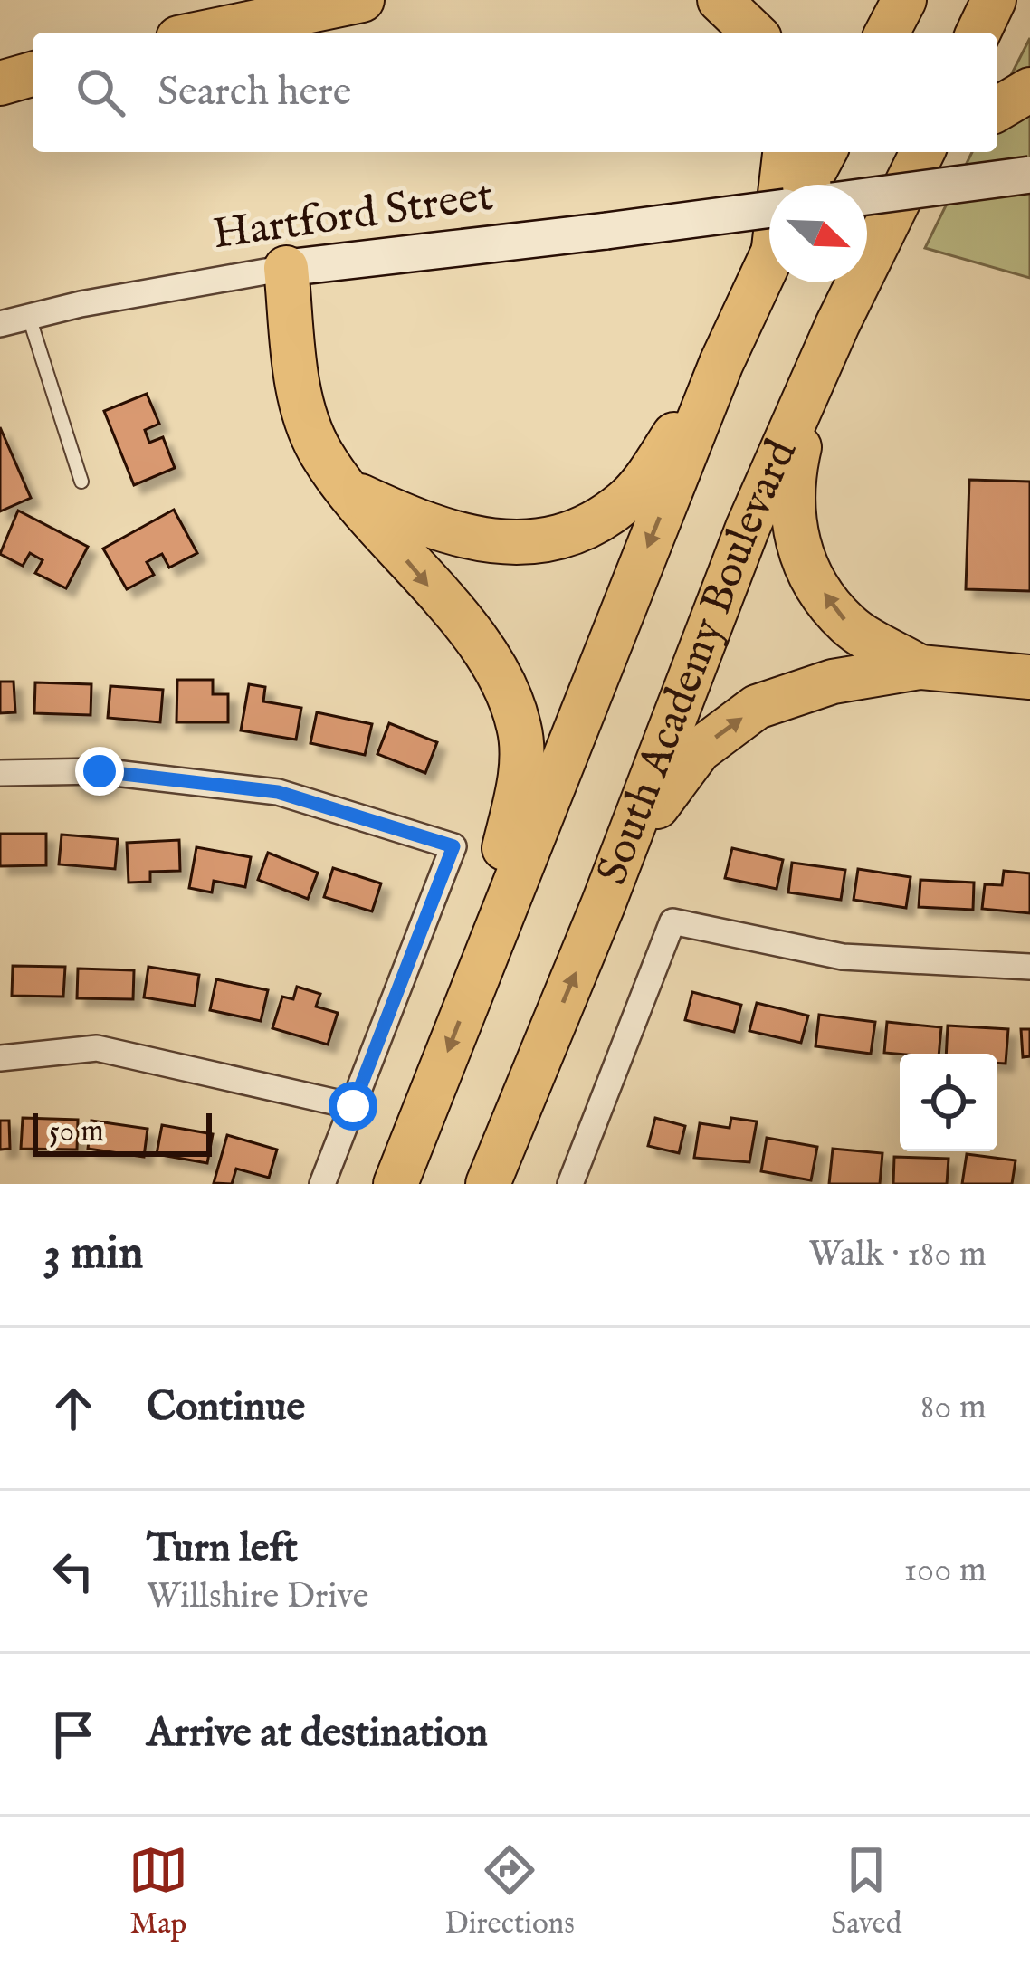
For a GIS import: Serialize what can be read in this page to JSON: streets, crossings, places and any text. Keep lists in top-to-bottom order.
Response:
{
  "streets": {
    "highway": ["South Academy Boulevard"],
    "street": ["Hartford Street"]
  },
  "scale_bar": "50 m",
  "north": "bottom right",
  "page": {
    "search": "Search here",
    "scale": "50 m",
    "heading": ["3 min", "Walk · 180 m"],
    "list": [
      ["Continue", "80 m"],
      ["Turn left", "Willshire Drive", "100 m"],
      "Arrive at destination"
    ],
    "nav": ["Map", "Directions", "Saved"]
  }
}
